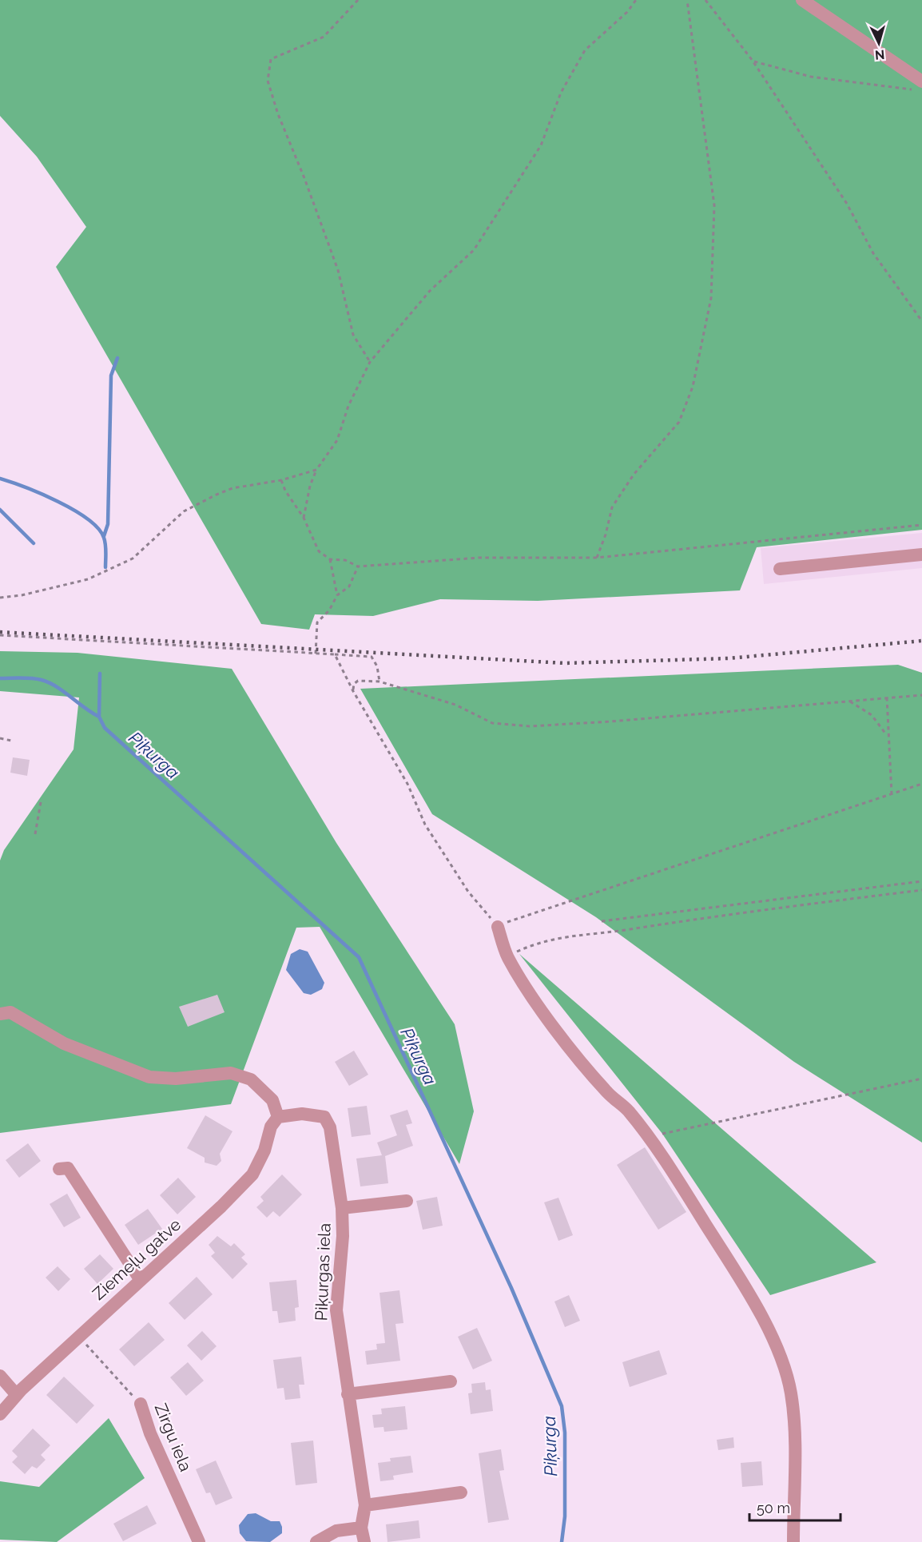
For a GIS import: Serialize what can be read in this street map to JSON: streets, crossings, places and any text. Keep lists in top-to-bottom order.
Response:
{
  "streets": {
    "street": ["Ziemeļu gatve", "Piķurgas iela", "Zirgu iela"]
  },
  "crossings": [
    ["Ziemeļu gatve", "Piķurgas iela"],
    ["Ziemeļu gatve", "Zirgu iela"]
  ],
  "water": ["Piķurga"],
  "scale_bar": "50 m",
  "north": "bottom"
}
